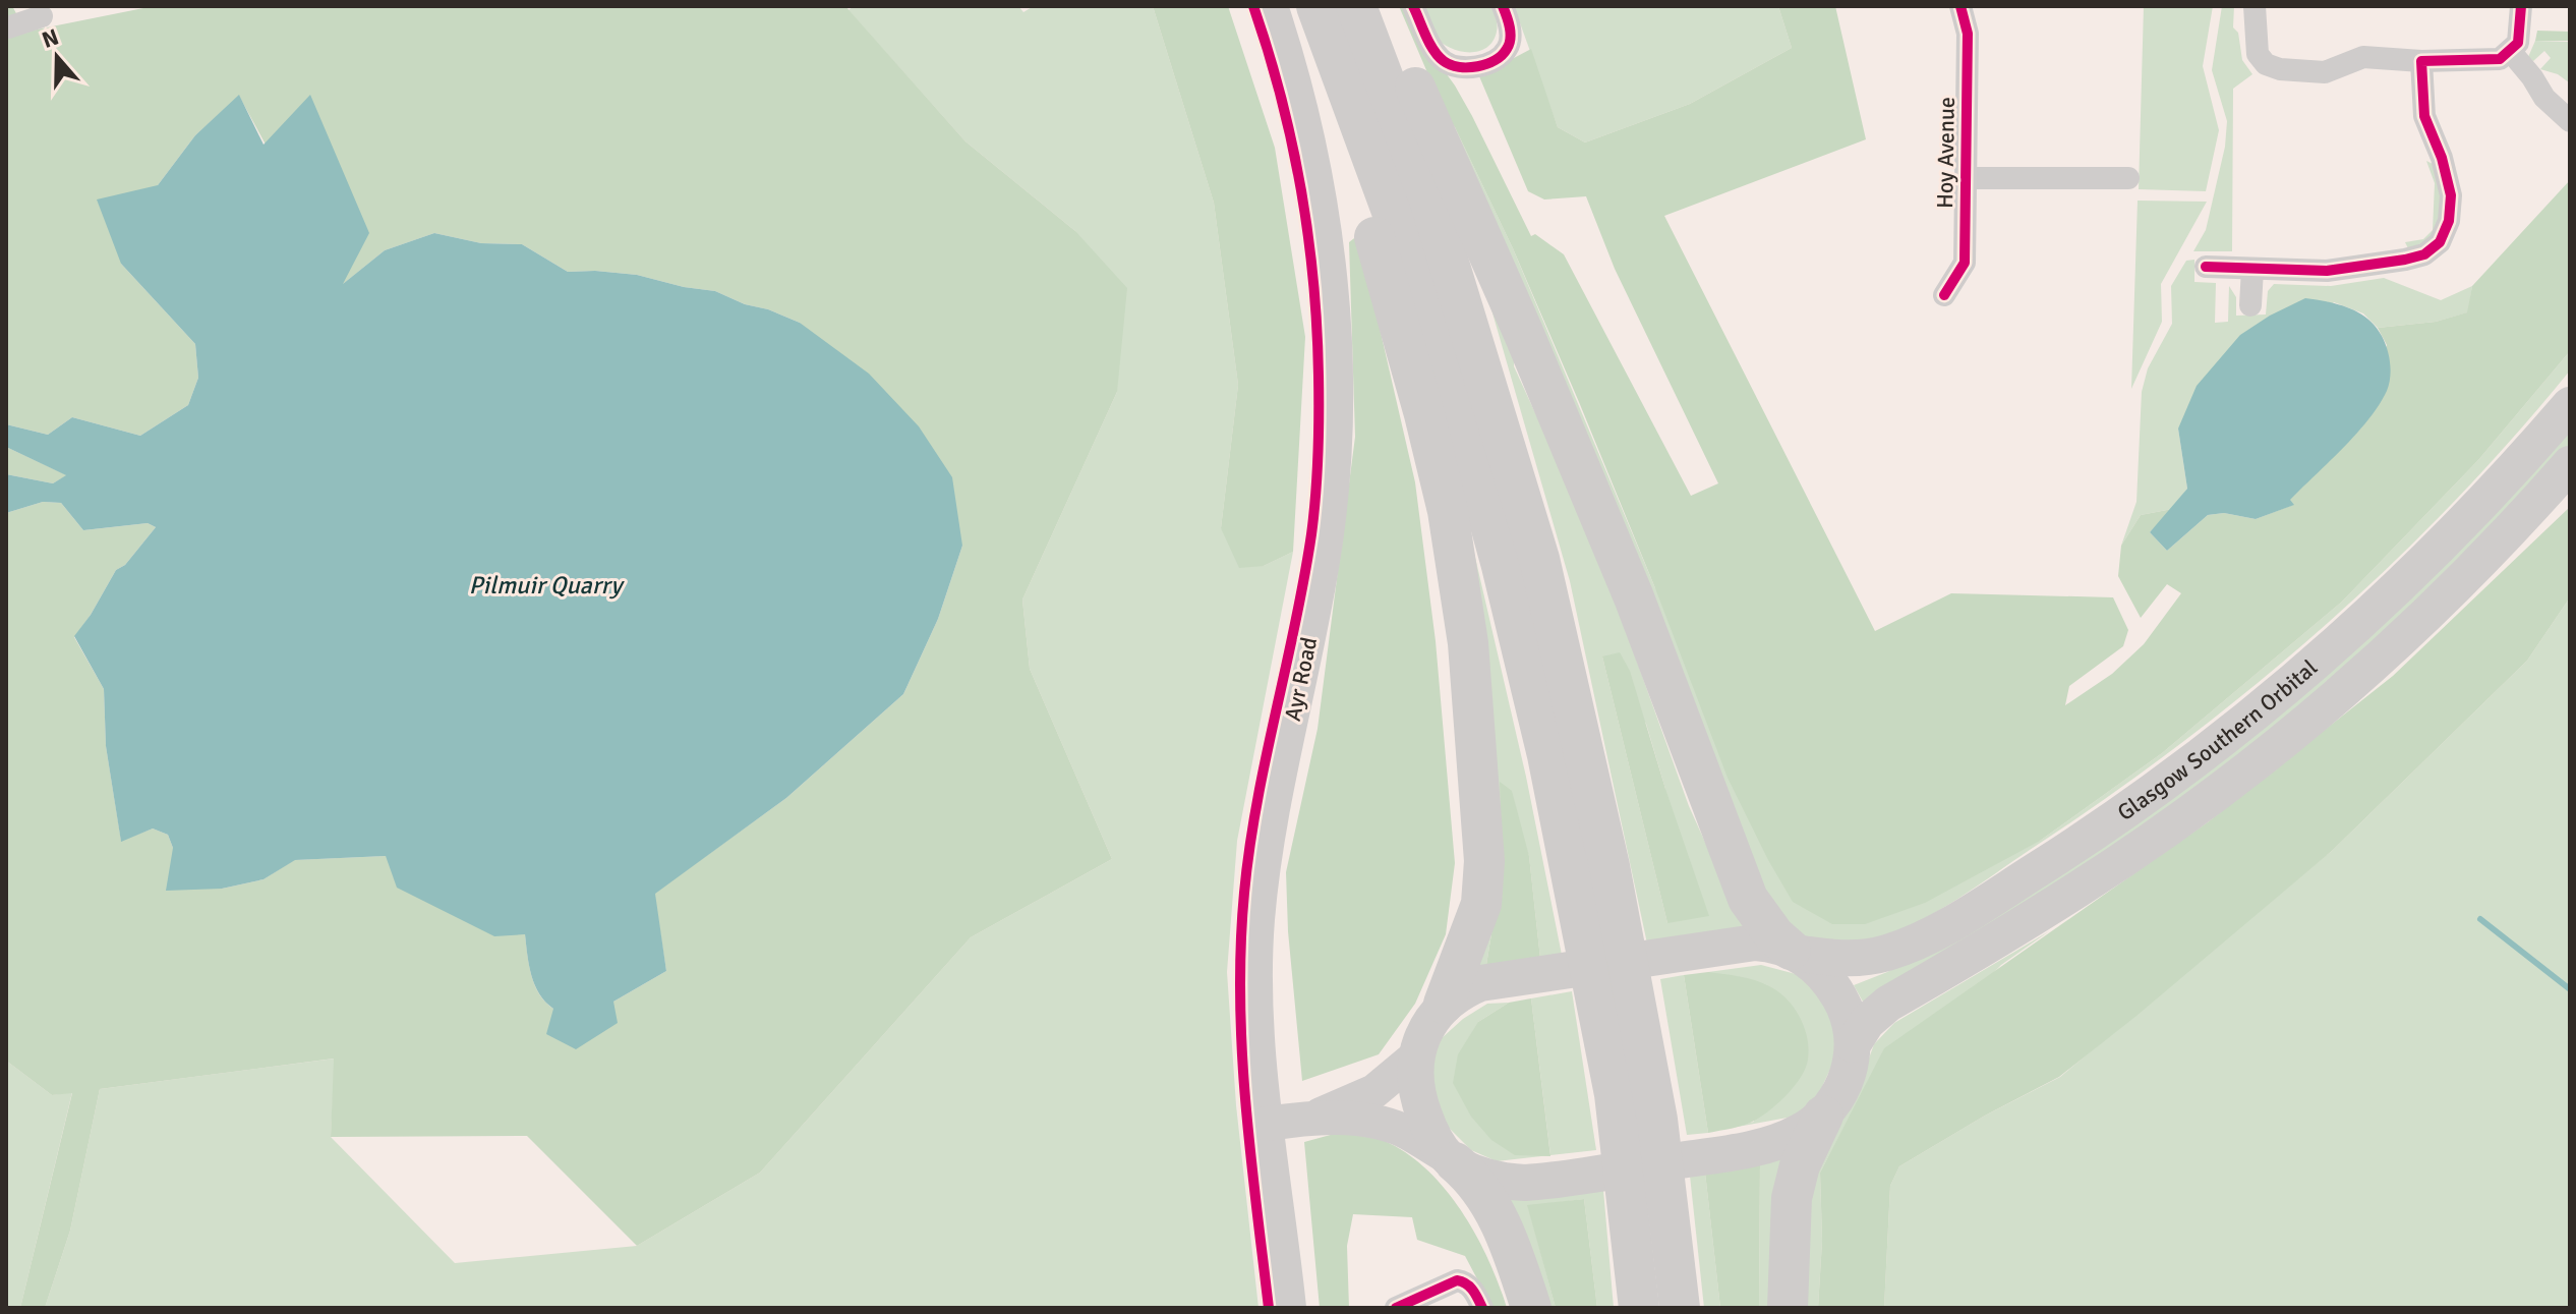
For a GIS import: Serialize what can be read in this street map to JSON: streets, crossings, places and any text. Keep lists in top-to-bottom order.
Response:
{
  "streets": {
    "highway": ["Glasgow Southern Orbital"],
    "main road": ["Ayr Road"],
    "street": ["Hoy Avenue"]
  },
  "water": ["Pilmuir Quarry"],
  "north": "top"
}
